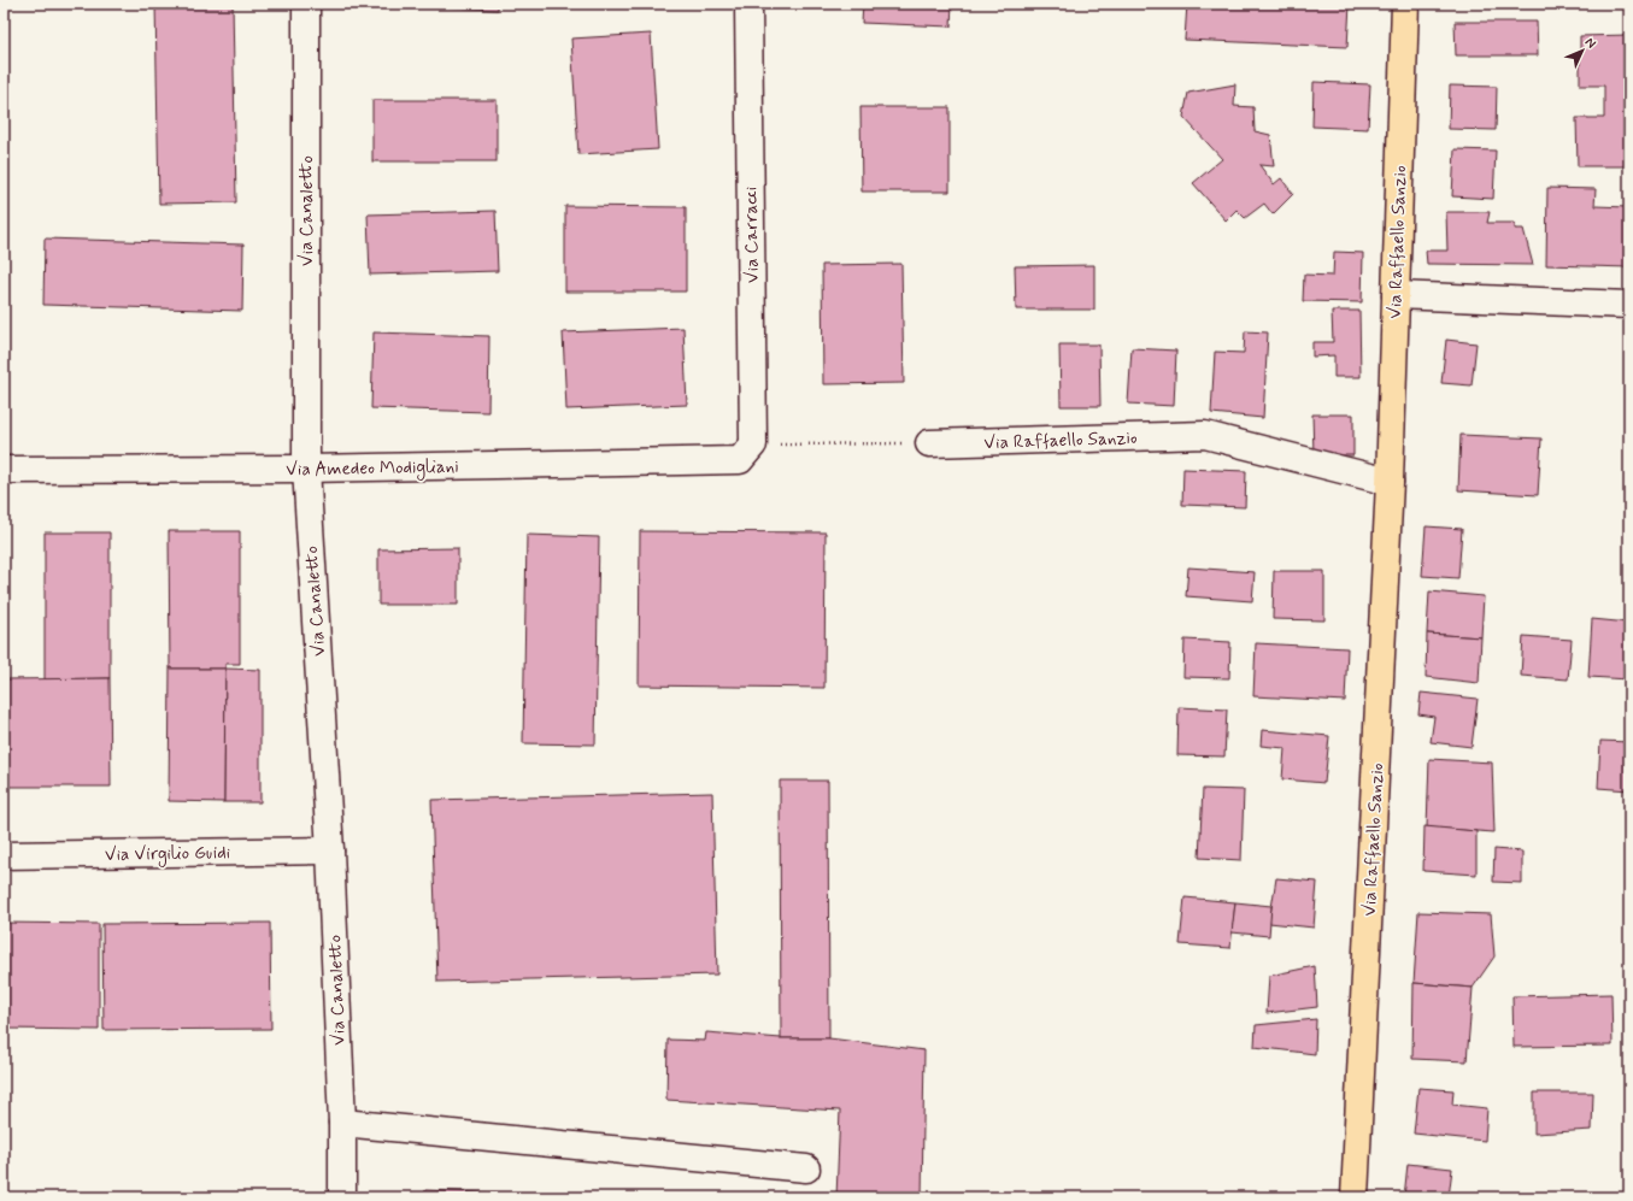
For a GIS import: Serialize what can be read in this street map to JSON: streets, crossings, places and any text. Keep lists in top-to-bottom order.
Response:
{
  "streets": {
    "main road": ["Via Raffaello Sanzio"],
    "street": [
      "Via Canaletto",
      "Via Carracci",
      "Via Amedeo Modigliani",
      "Via Virgilio Guidi"
    ]
  },
  "crossings": [
    ["Via Canaletto", "Via Amedeo Modigliani"],
    ["Via Canaletto", "Via Virgilio Guidi"],
    ["Via Carracci", "Via Amedeo Modigliani"]
  ],
  "north": "top right"
}
